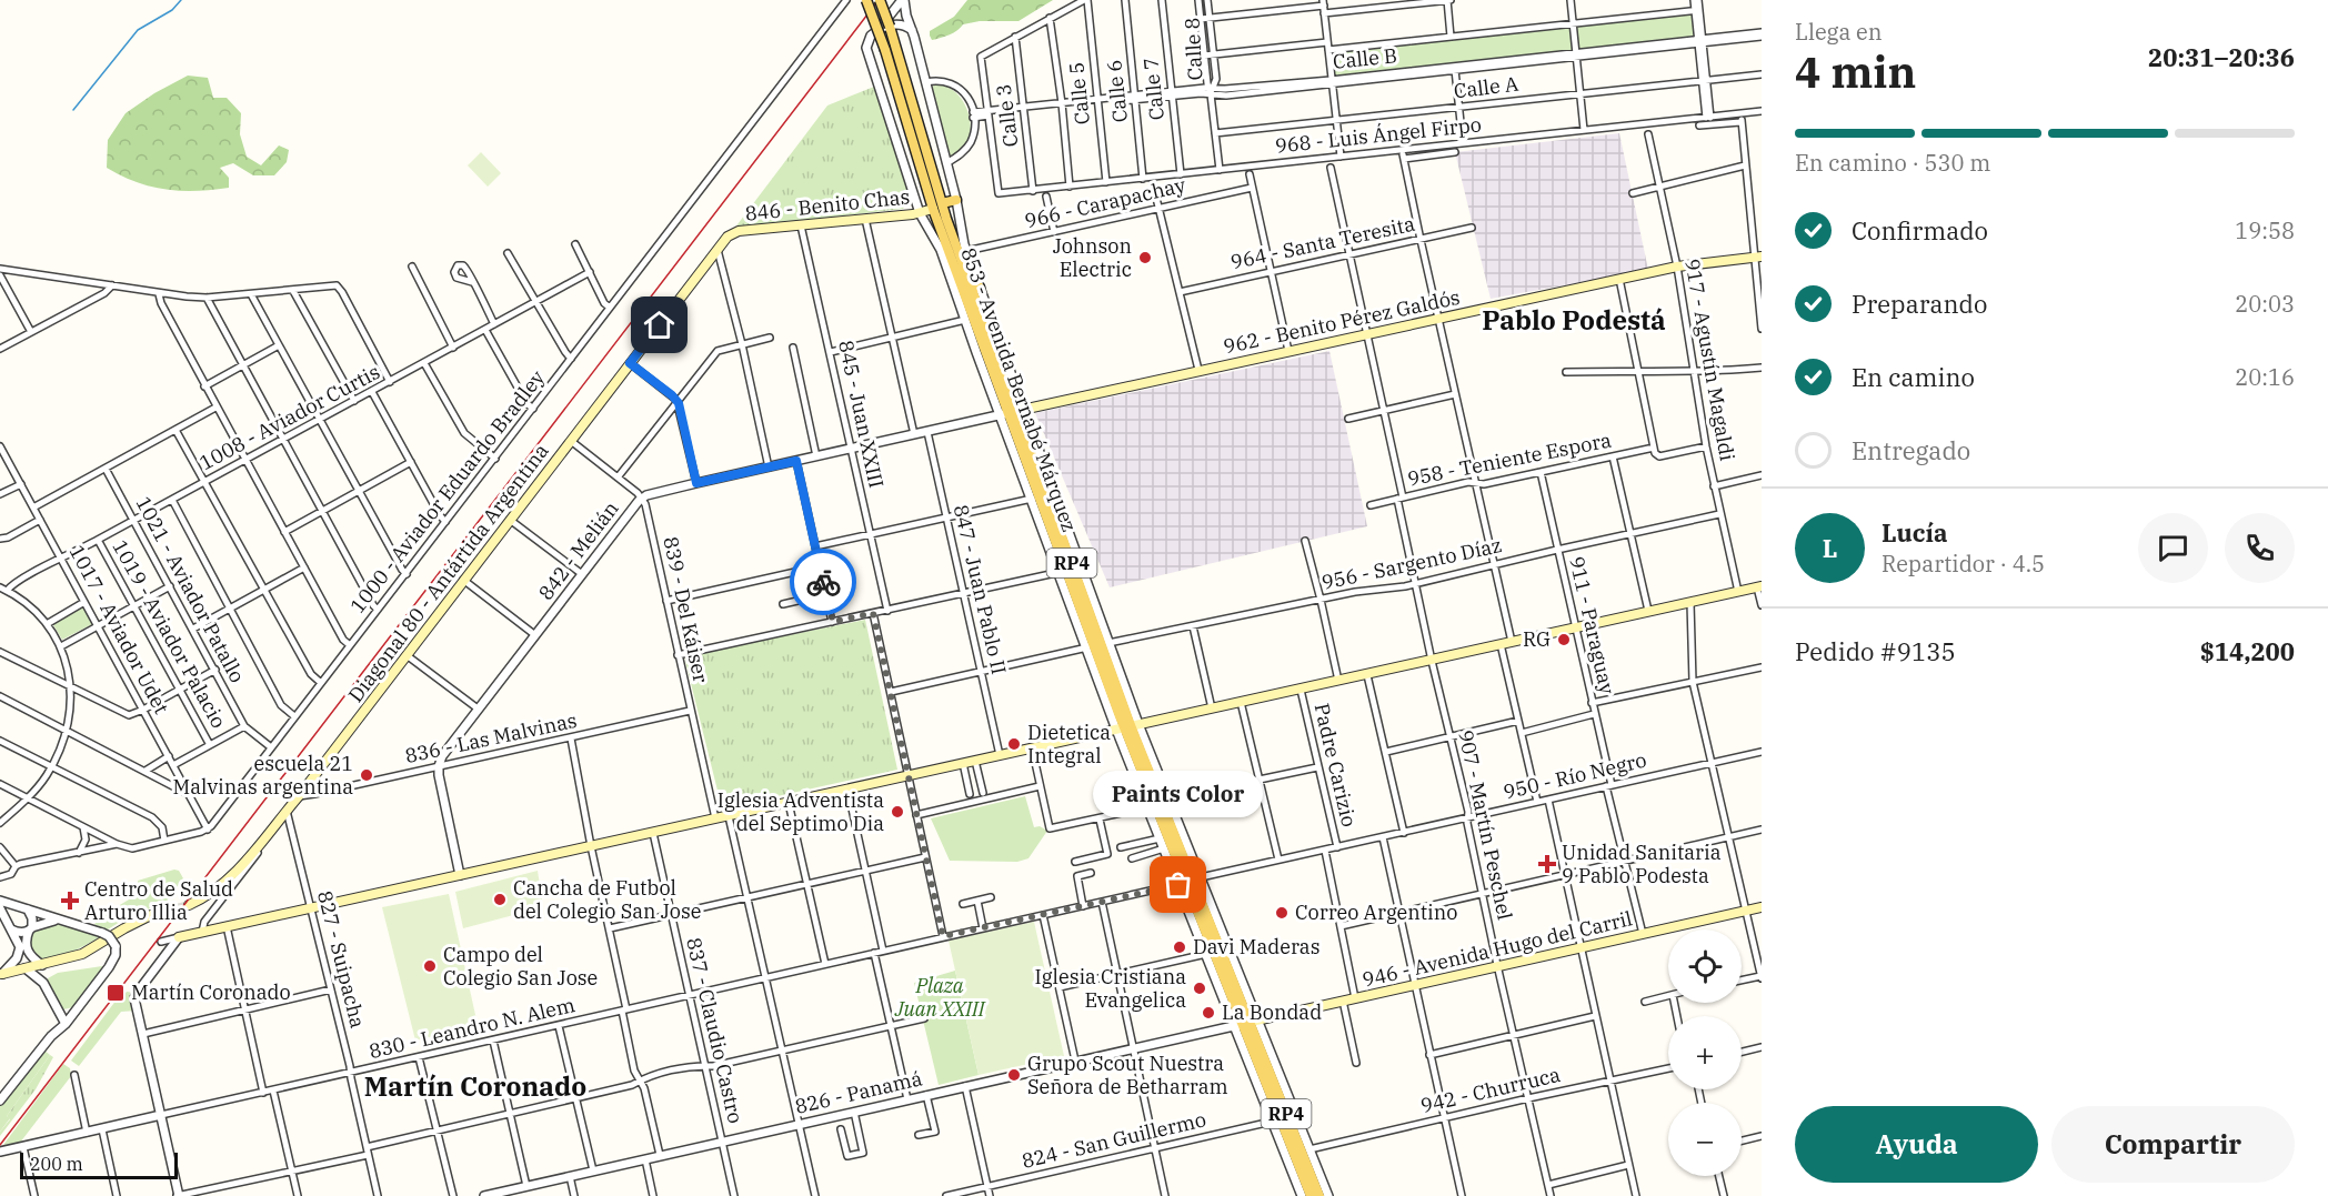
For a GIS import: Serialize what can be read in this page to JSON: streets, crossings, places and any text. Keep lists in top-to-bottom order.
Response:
{
  "streets": {
    "main road": [
      "846 - Benito Chas",
      "962 - Benito Pérez Galdós",
      "853 - Avenida Bernabé Márquez",
      "RP4",
      "Diagonal 80 - Antártida Argentina",
      "946 - Avenida Hugo del Carril"
    ],
    "street": [
      "Calle 8",
      "Calle B",
      "Calle A",
      "Calle 7",
      "Calle 6",
      "Calle 5",
      "Calle 3",
      "968 - Luis Ángel Firpo",
      "966 - Carapachay",
      "964 - Santa Teresita",
      "917 - Agustín Magaldi",
      "845 - Juan XXIII",
      "1008 - Aviador Curtis",
      "958 - Teniente Espora",
      "1000 - Aviador Eduardo Bradley",
      "842 - Melián",
      "956 - Sargento Díaz",
      "1021 - Aviador Patallo",
      "847 - Juan Pablo II",
      "839 - Del Káiser",
      "911 - Paraguay",
      "1017 - Aviador Udet",
      "1019 - Aviador Palacio",
      "836 - Las Malvinas",
      "Padre Carizio",
      "950 - Río Negro",
      "907 - Martín Peschel",
      "827 - Suipacha",
      "830 - Leandro N. Alem",
      "837 - Claudio Castro",
      "942 - Churruca",
      "826 - Panamá",
      "824 - San Guillermo"
    ]
  },
  "crossings": [
    ["Calle 8", "Calle B"],
    ["Calle 8", "Calle A"],
    ["Calle 8", "968 - Luis Ángel Firpo"],
    ["Calle B", "Calle 7"],
    ["Calle B", "Calle 6"],
    ["Calle B", "Calle 5"],
    ["Calle B", "Calle 3"],
    ["Calle B", "968 - Luis Ángel Firpo"],
    ["Calle 7", "968 - Luis Ángel Firpo"],
    ["Calle 6", "968 - Luis Ángel Firpo"],
    ["Calle 5", "968 - Luis Ángel Firpo"],
    ["Calle 3", "968 - Luis Ángel Firpo"],
    ["966 - Carapachay", "853 - Avenida Bernabé Márquez"],
    ["846 - Benito Chas", "853 - Avenida Bernabé Márquez"],
    ["846 - Benito Chas", "845 - Juan XXIII"],
    ["846 - Benito Chas", "Diagonal 80 - Antártida Argentina"],
    ["964 - Santa Teresita", "907 - Martín Peschel"],
    ["962 - Benito Pérez Galdós", "917 - Agustín Magaldi"],
    ["962 - Benito Pérez Galdós", "853 - Avenida Bernabé Márquez"],
    ["962 - Benito Pérez Galdós", "842 - Melián"],
    ["962 - Benito Pérez Galdós", "907 - Martín Peschel"],
    ["917 - Agustín Magaldi", "956 - Sargento Díaz"],
    ["853 - Avenida Bernabé Márquez", "842 - Melián"],
    ["853 - Avenida Bernabé Márquez", "956 - Sargento Díaz"],
    ["853 - Avenida Bernabé Márquez", "950 - Río Negro"],
    ["853 - Avenida Bernabé Márquez", "946 - Avenida Hugo del Carril"],
    ["853 - Avenida Bernabé Márquez", "830 - Leandro N. Alem"],
    ["853 - Avenida Bernabé Márquez", "942 - Churruca"],
    ["853 - Avenida Bernabé Márquez", "826 - Panamá"],
    ["853 - Avenida Bernabé Márquez", "824 - San Guillermo"],
    ["845 - Juan XXIII", "842 - Melián"],
    ["1008 - Aviador Curtis", "1021 - Aviador Patallo"],
    ["1008 - Aviador Curtis", "1017 - Aviador Udet"],
    ["1008 - Aviador Curtis", "1019 - Aviador Palacio"],
    ["958 - Teniente Espora", "911 - Paraguay"],
    ["958 - Teniente Espora", "907 - Martín Peschel"],
    ["1000 - Aviador Eduardo Bradley", "1017 - Aviador Udet"],
    ["842 - Melián", "847 - Juan Pablo II"],
    ["842 - Melián", "839 - Del Káiser"],
    ["842 - Melián", "836 - Las Malvinas"],
    ["956 - Sargento Díaz", "911 - Paraguay"],
    ["956 - Sargento Díaz", "907 - Martín Peschel"],
    ["Diagonal 80 - Antártida Argentina", "836 - Las Malvinas"],
    ["Diagonal 80 - Antártida Argentina", "827 - Suipacha"],
    ["839 - Del Káiser", "836 - Las Malvinas"],
    ["911 - Paraguay", "950 - Río Negro"],
    ["911 - Paraguay", "946 - Avenida Hugo del Carril"],
    ["Padre Carizio", "950 - Río Negro"],
    ["Padre Carizio", "946 - Avenida Hugo del Carril"],
    ["950 - Río Negro", "907 - Martín Peschel"],
    ["907 - Martín Peschel", "946 - Avenida Hugo del Carril"],
    ["907 - Martín Peschel", "942 - Churruca"],
    ["946 - Avenida Hugo del Carril", "826 - Panamá"],
    ["827 - Suipacha", "830 - Leandro N. Alem"],
    ["830 - Leandro N. Alem", "837 - Claudio Castro"],
    ["837 - Claudio Castro", "826 - Panamá"]
  ],
  "districts": ["Pablo Podestá", "Martín Coronado"],
  "parks": ["Plaza Juan XXIII"],
  "places": {
    "other": [
      "Johnson Electric",
      "RG",
      "Dietetica Integral",
      "escuela 21 Malvinas argentina",
      "Iglesia Adventista del Septimo Dia",
      "Paints Color",
      "Cancha de Futbol del Colegio San Jose",
      "Correo Argentino",
      "Davi Maderas",
      "Campo del Colegio San Jose",
      "Iglesia Cristiana Evangelica",
      "La Bondad",
      "Grupo Scout Nuestra Señora de Betharram"
    ],
    "health": ["Unidad Sanitaria 9 Pablo Podesta", "Centro de Salud Arturo Illia"],
    "transit": ["Martín Coronado"]
  },
  "scale_bar": "200 m",
  "page": {
    "heading": ["4 min", "Llega en", "20:31–20:36"],
    "panel": [
      "Lucía",
      "Repartidor · 4.5",
      "Pedido #9135",
      "$14,200"
    ],
    "bar": "En camino · 530 m",
    "list": [
      ["Confirmado", "19:58"],
      ["Preparando", "20:03"],
      ["En camino", "20:16"],
      "Entregado"
    ],
    "round": "L",
    "bubble": "Paints Color",
    "map_buttons": ["+", "−"],
    "buttons": ["Ayuda", "Compartir"],
    "scale": "200 m"
  }
}
